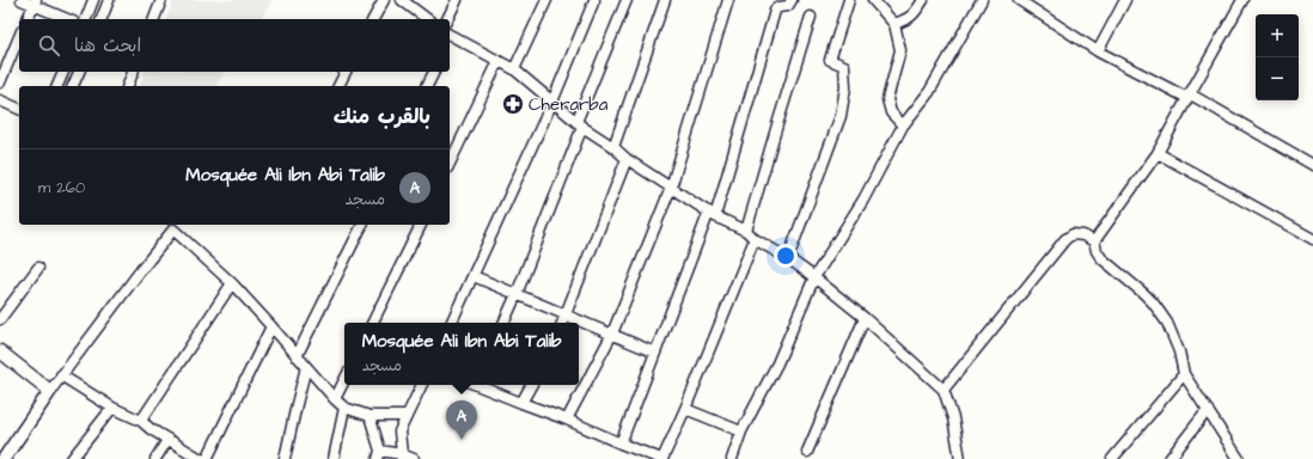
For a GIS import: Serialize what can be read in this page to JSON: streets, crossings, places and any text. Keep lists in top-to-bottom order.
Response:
{
  "places": {
    "pharmacy": ["Cherarba"]
  },
  "page": {
    "map_buttons": ["+", "−"],
    "search": "ابحث هنا",
    "heading": "بالقرب منك",
    "list": [
      {
        "mark": "A",
        "name": "Mosquée Ali Ibn Abi Talib",
        "note": "مسجد",
        "value": "260 m"
      }
    ],
    "popup": ["Mosquée Ali Ibn Abi Talib", "مسجد"],
    "pins": "A"
  }
}
